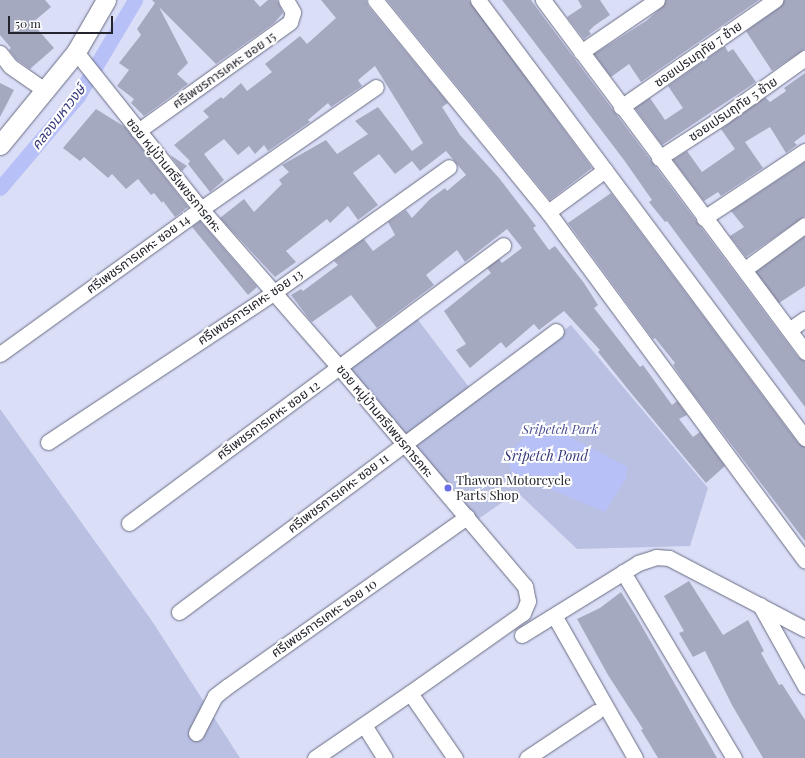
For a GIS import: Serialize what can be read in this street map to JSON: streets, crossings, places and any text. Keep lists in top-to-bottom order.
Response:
{
  "streets": {
    "street": [
      "ซอยเปรมฤทัย 7 ซ้าย",
      "ศรีเพชรการเคหะ ซอย 15",
      "ซอยเปรมฤทัย 5 ซ้าย",
      "ซอย หมู่บ้านศรีเพชรการคหะ",
      "ศรีเพชรการเคหะ ซอย 14",
      "ศรีเพชรการเคหะ ซอย 13",
      "ศรีเพชรการเคหะ ซอย 12",
      "ศรีเพชรการเคหะ ซอย 11",
      "ศรีเพชรการเคหะ ซอย 10"
    ]
  },
  "crossings": [
    ["ศรีเพชรการเคหะ ซอย 15", "ซอย หมู่บ้านศรีเพชรการคหะ"],
    ["ซอย หมู่บ้านศรีเพชรการคหะ", "ศรีเพชรการเคหะ ซอย 14"],
    ["ซอย หมู่บ้านศรีเพชรการคหะ", "ศรีเพชรการเคหะ ซอย 13"],
    ["ซอย หมู่บ้านศรีเพชรการคหะ", "ศรีเพชรการเคหะ ซอย 12"],
    ["ซอย หมู่บ้านศรีเพชรการคหะ", "ศรีเพชรการเคหะ ซอย 11"],
    ["ซอย หมู่บ้านศรีเพชรการคหะ", "ศรีเพชรการเคหะ ซอย 10"]
  ],
  "water": ["คลองมหาวงษ์", "Sripetch Pond"],
  "parks": ["Sripetch Park"],
  "places": ["Thawon Motorcycle Parts Shop"],
  "scale_bar": "50 m"
}
